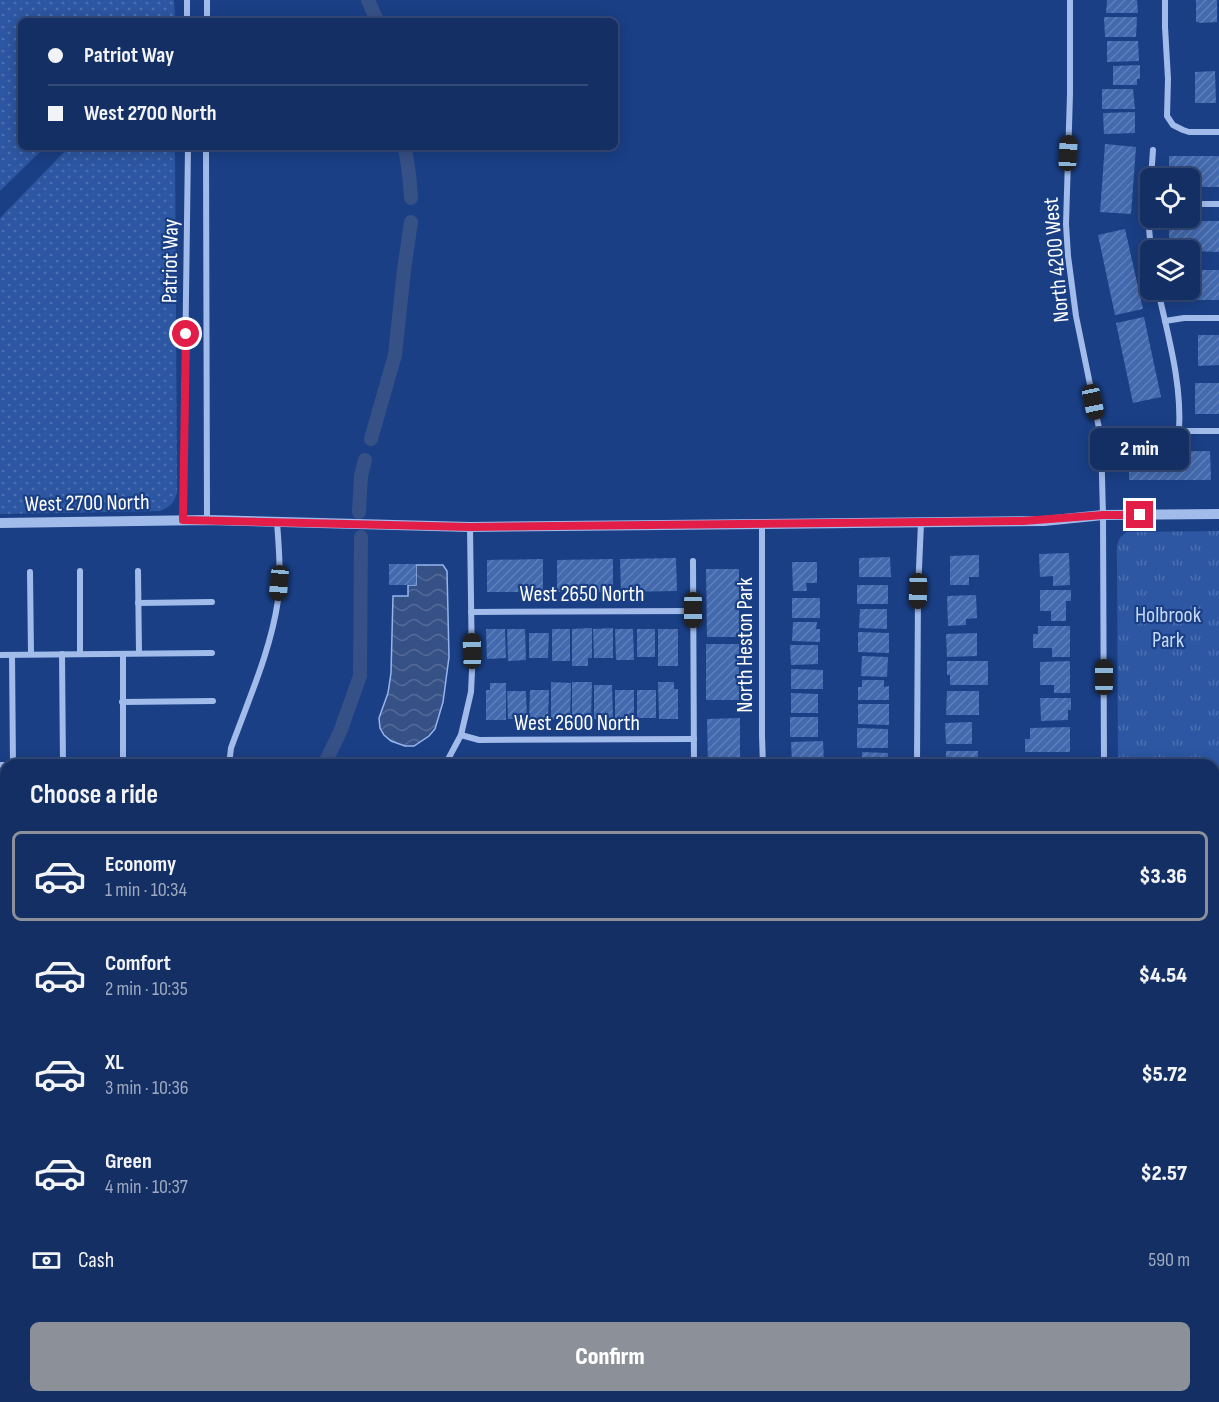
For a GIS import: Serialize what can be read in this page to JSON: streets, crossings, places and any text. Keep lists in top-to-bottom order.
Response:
{
  "streets": {
    "street": [
      "North 4200 West",
      "Patriot Way",
      "West 2700 North",
      "West 2650 North",
      "North Heston Park",
      "West 2600 North"
    ]
  },
  "crossings": [
    ["North 4200 West", "West 2700 North"],
    ["Patriot Way", "West 2700 North"],
    ["West 2700 North", "North Heston Park"]
  ],
  "parks": ["Holbrook Park"],
  "page": {
    "banner": ["Patriot Way", "West 2700 North"],
    "bubble": "2 min",
    "heading": "Choose a ride",
    "list": [
      {
        "name": "Economy",
        "note": "1 min · 10:34",
        "value": "$3.36"
      },
      {
        "name": "Comfort",
        "note": "2 min · 10:35",
        "value": "$4.54"
      },
      {
        "name": "XL",
        "note": "3 min · 10:36",
        "value": "$5.72"
      },
      {
        "name": "Green",
        "note": "4 min · 10:37",
        "value": "$2.57"
      }
    ],
    "pay": ["Cash", "590 m"],
    "buttons": "Confirm"
  }
}
